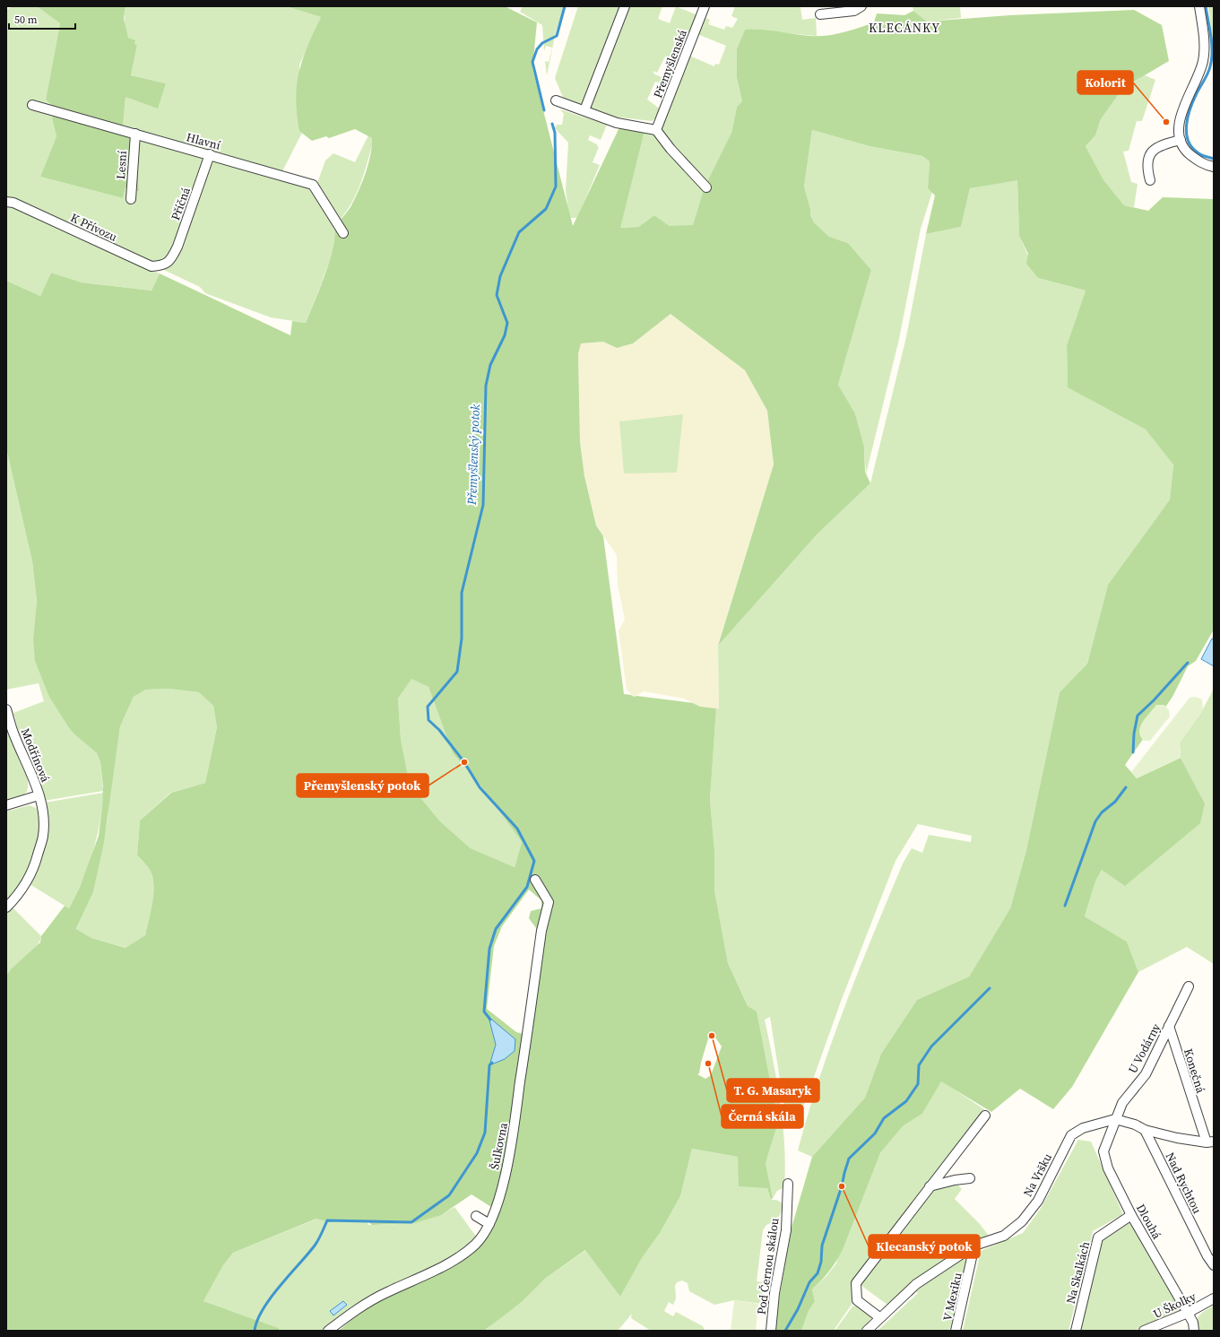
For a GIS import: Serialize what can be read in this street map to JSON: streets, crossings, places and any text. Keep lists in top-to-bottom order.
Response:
{
  "streets": {
    "street": [
      "Přemyšlenská",
      "Hlavní",
      "Lesní",
      "Příčná",
      "K Přívozu",
      "Modřínová",
      "U Vodárny",
      "Konečná",
      "Šulkovna",
      "Na Vršku",
      "Nad Rychtou",
      "Dlouhá",
      "Pod Černou skálou",
      "Na Skalkách",
      "V Mexiku",
      "U Školky"
    ]
  },
  "crossings": [
    ["Hlavní", "Lesní"],
    ["Hlavní", "Příčná"],
    ["Příčná", "K Přívozu"],
    ["U Vodárny", "Konečná"],
    ["U Vodárny", "Na Vršku"],
    ["U Vodárny", "Dlouhá"],
    ["Konečná", "Na Vršku"],
    ["Na Vršku", "Nad Rychtou"],
    ["Na Vršku", "Dlouhá"],
    ["Na Vršku", "V Mexiku"],
    ["Dlouhá", "Na Skalkách"],
    ["Dlouhá", "U Školky"]
  ],
  "districts": ["KLECÁNKY"],
  "water": ["Přemyšlenský potok"],
  "places": [
    "Kolorit",
    "Přemyšlenský potok",
    "T. G. Masaryk",
    "Černá skála",
    "Klecanský potok"
  ],
  "scale_bar": "50 m"
}
